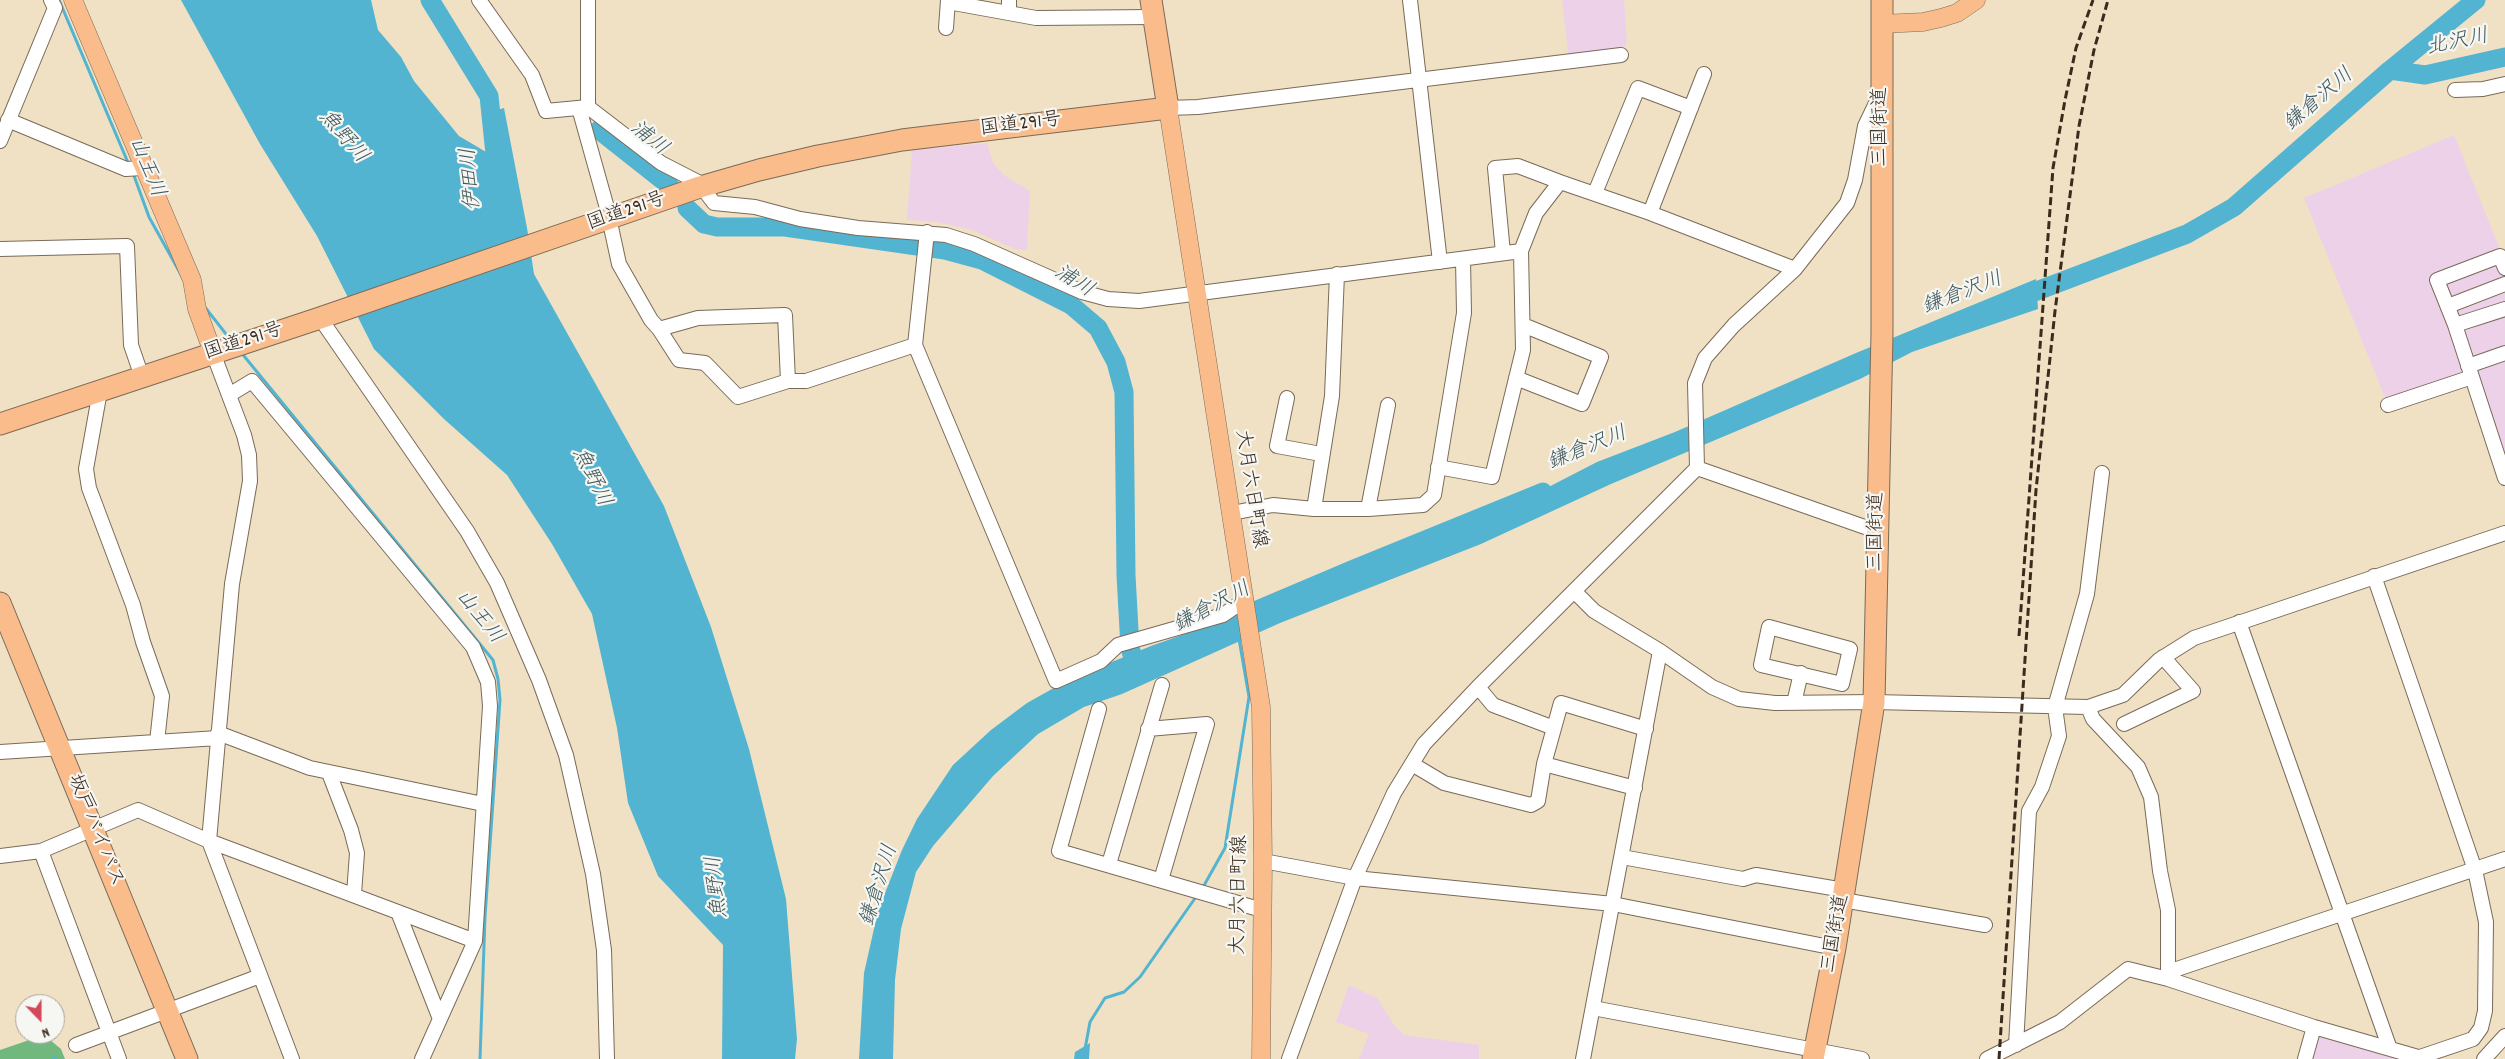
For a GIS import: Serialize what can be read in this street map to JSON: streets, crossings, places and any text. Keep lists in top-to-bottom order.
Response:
{
  "streets": {
    "highway": ["国道291号", "三国街道", "坂戸バイパス"],
    "main road": ["大月六日町線"]
  },
  "crossings": [
    ["国道291号", "大月六日町線"]
  ],
  "water": [
    "北沢川",
    "鎌倉沢川",
    "魚野川",
    "浦川",
    "山王川",
    "伊田川"
  ],
  "north": "bottom"
}
